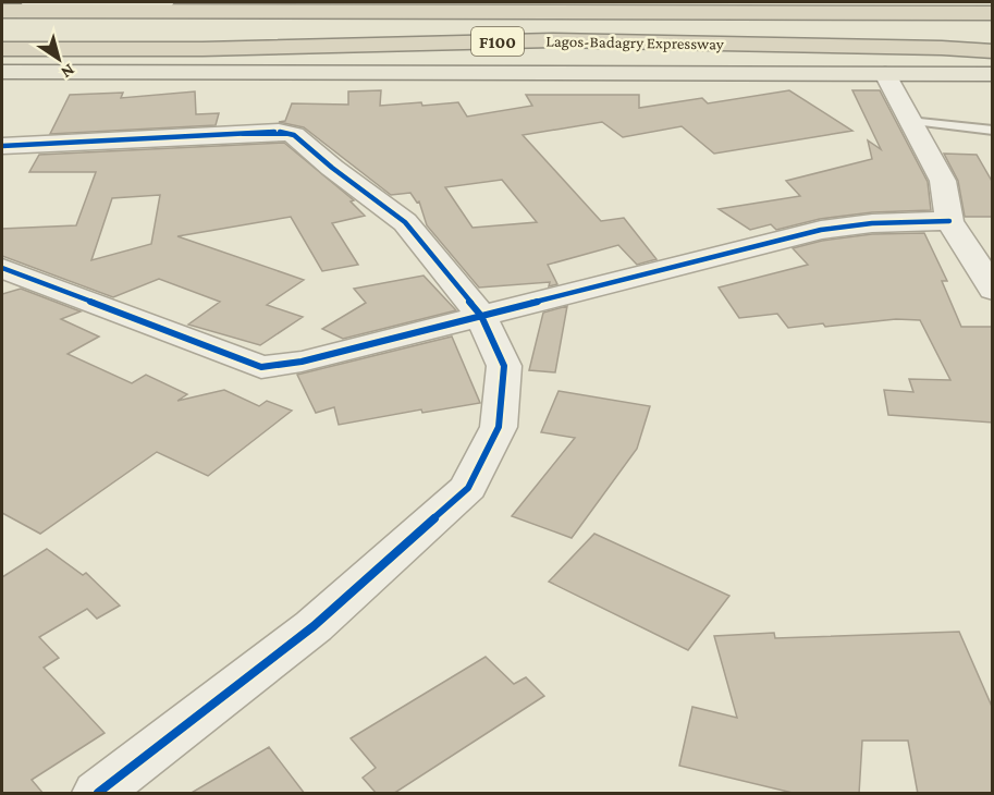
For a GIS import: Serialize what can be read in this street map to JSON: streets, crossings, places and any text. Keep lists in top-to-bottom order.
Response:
{
  "streets": {
    "highway": ["F100", "Lagos-Badagry Expressway"]
  },
  "north": "bottom right"
}
